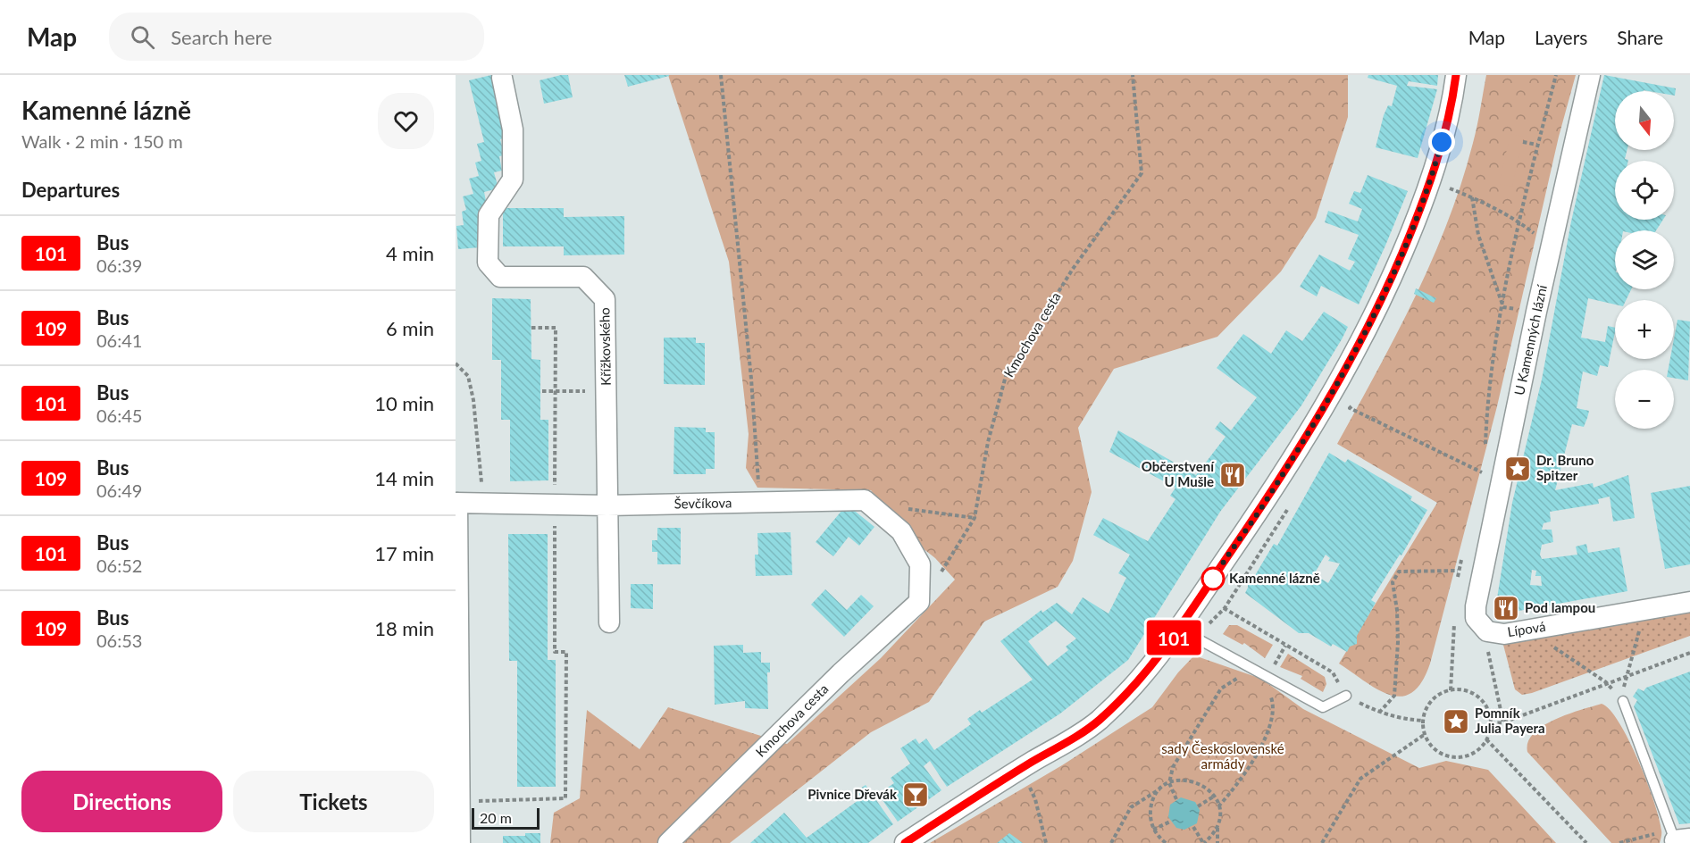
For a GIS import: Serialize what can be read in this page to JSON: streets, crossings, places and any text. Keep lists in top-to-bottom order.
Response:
{
  "streets": {
    "street": [
      "Kmochova cesta",
      "U Kamenných lázní",
      "Křížkovského",
      "Ševčíkova",
      "Lípová"
    ]
  },
  "crossings": [
    ["Kmochova cesta", "Ševčíkova"],
    ["U Kamenných lázní", "Lípová"],
    ["Křížkovského", "Ševčíkova"]
  ],
  "parks": ["sady Československé armády"],
  "places": {
    "place": ["Dr. Bruno Spitzer", "Pomník Julia Payera"],
    "restaurant": ["Občerstvení U Mušle", "Pod lampou"],
    "other": ["Kamenné lázně"],
    "bar": ["Pivnice Dřevák"]
  },
  "lines": ["bus line 101"],
  "scale_bar": "20 m",
  "north": "bottom",
  "page": {
    "header": "Map",
    "search": "Search here",
    "nav": ["Map", "Layers", "Share"],
    "heading": [
      ["Kamenné lázně", "Walk · 2 min · 150 m"],
      "Departures"
    ],
    "on_map": "101",
    "map_buttons": ["+", "−"],
    "list": [
      {
        "mark": "101",
        "name": "Bus",
        "note": "06:39",
        "value": "4 min"
      },
      {
        "mark": "109",
        "name": "Bus",
        "note": "06:41",
        "value": "6 min"
      },
      {
        "mark": "101",
        "name": "Bus",
        "note": "06:45",
        "value": "10 min"
      },
      {
        "mark": "109",
        "name": "Bus",
        "note": "06:49",
        "value": "14 min"
      },
      {
        "mark": "101",
        "name": "Bus",
        "note": "06:52",
        "value": "17 min"
      },
      {
        "mark": "109",
        "name": "Bus",
        "note": "06:53",
        "value": "18 min"
      }
    ],
    "buttons": ["Directions", "Tickets"],
    "scale": "20 m"
  }
}
